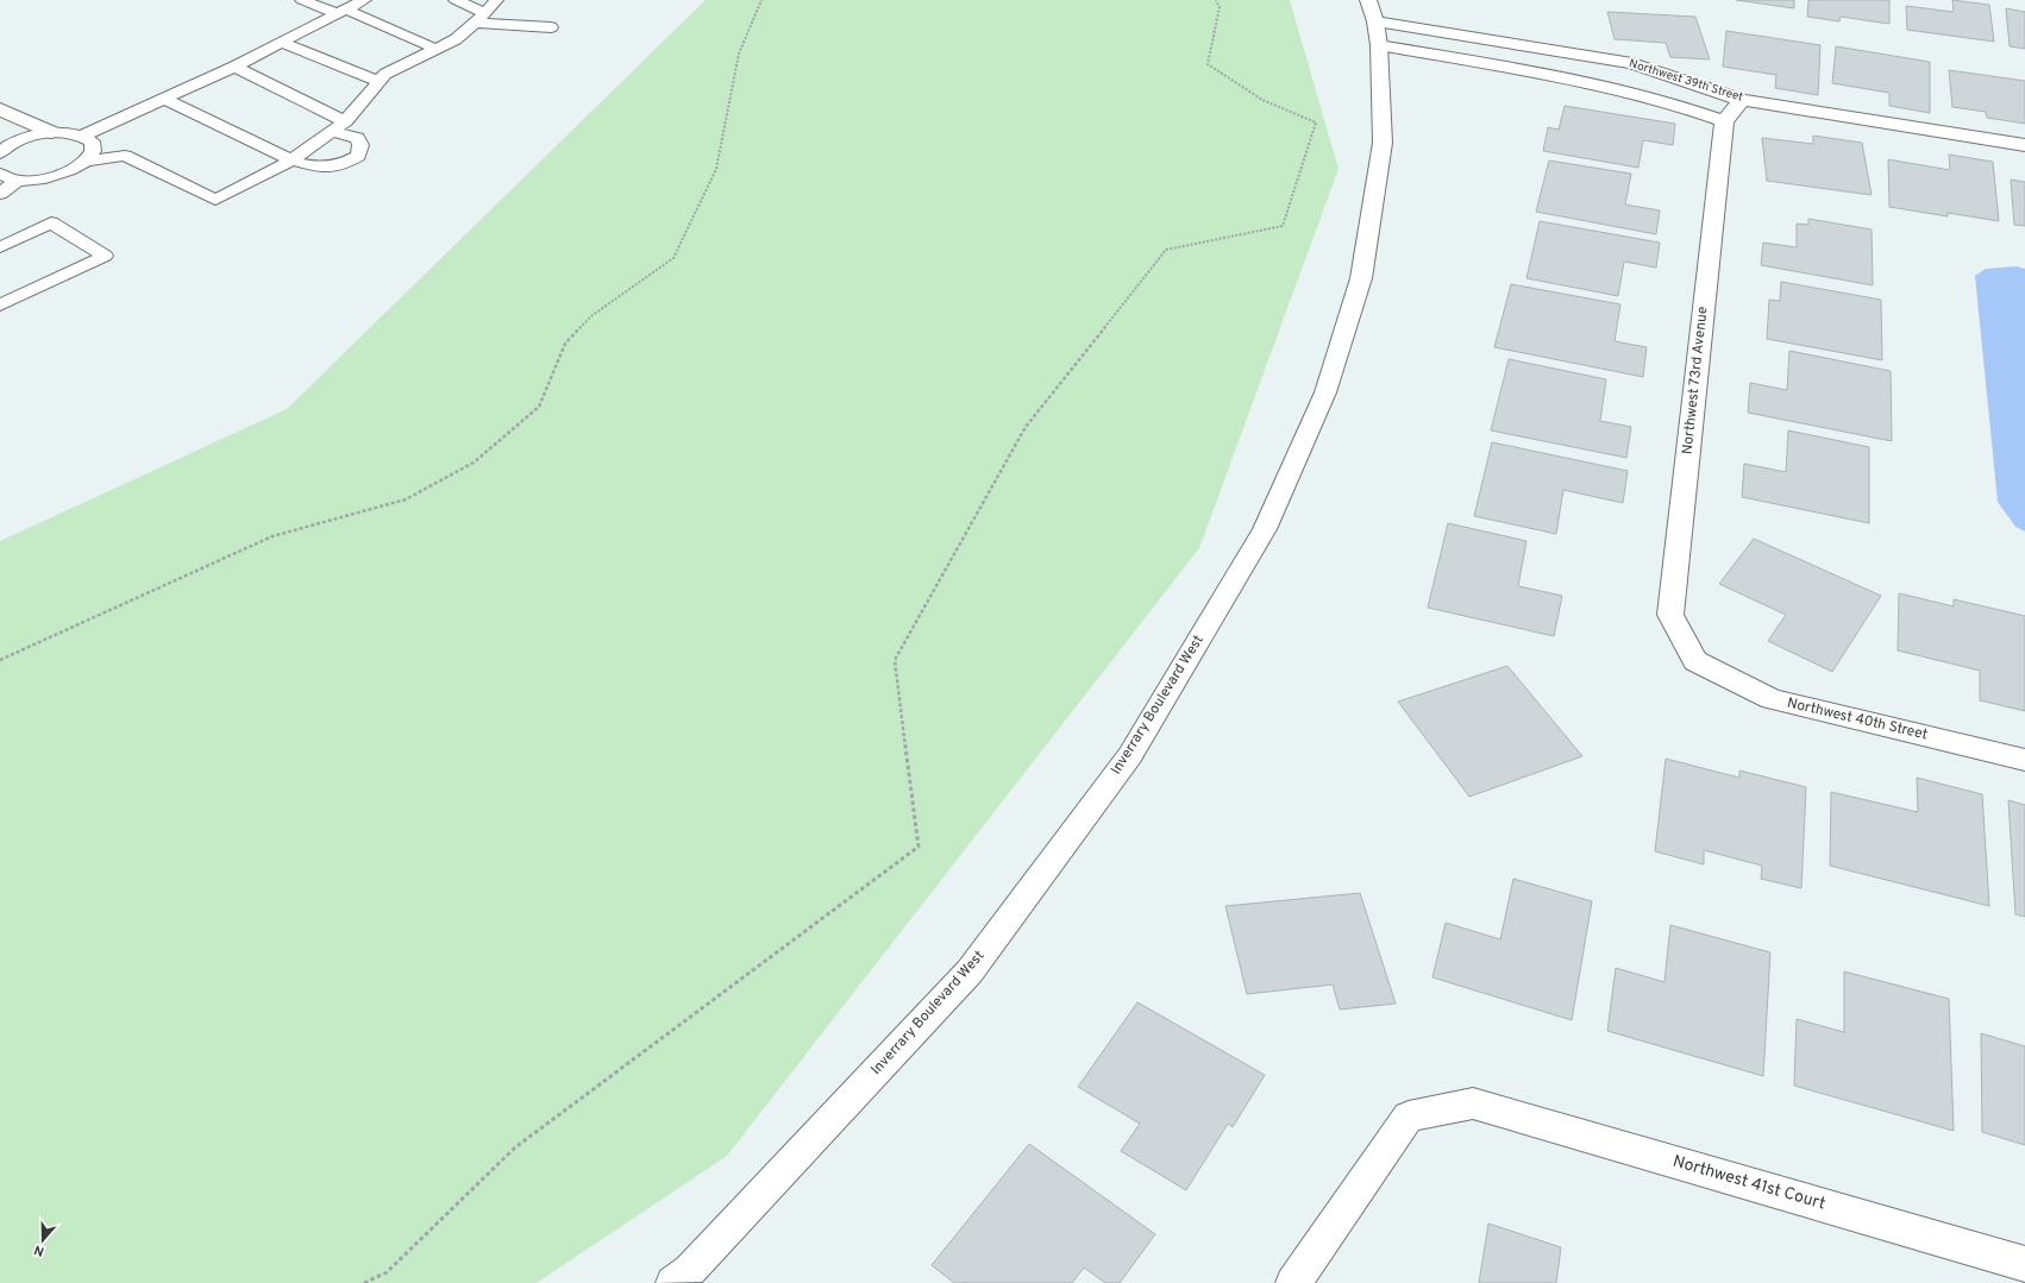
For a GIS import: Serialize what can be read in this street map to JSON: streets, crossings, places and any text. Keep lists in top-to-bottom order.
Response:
{
  "streets": {
    "street": [
      "Northwest 39th Street",
      "Northwest 73rd Avenue",
      "Inverrary Boulevard West",
      "Northwest 40th Street",
      "Northwest 41st Court"
    ]
  },
  "crossings": [
    ["Northwest 39th Street", "Northwest 73rd Avenue"],
    ["Northwest 39th Street", "Inverrary Boulevard West"],
    ["Northwest 73rd Avenue", "Northwest 40th Street"]
  ],
  "north": "bottom"
}
